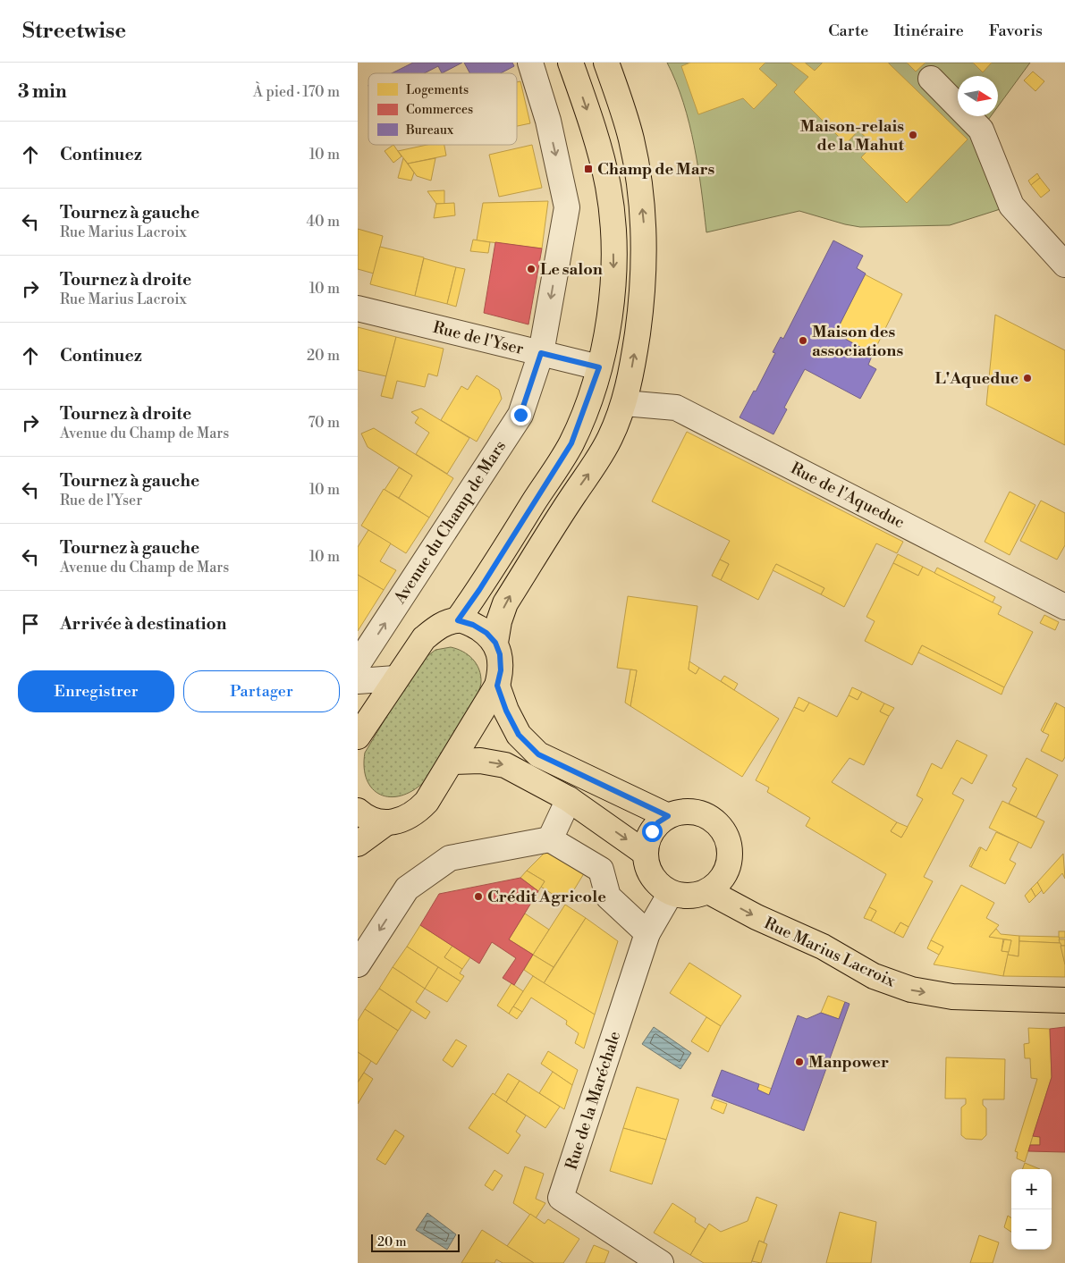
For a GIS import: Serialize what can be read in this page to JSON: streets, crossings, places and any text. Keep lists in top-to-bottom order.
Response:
{
  "streets": {
    "main road": ["Rue Marius Lacroix"],
    "street": [
      "Rue de l'Yser",
      "Rue de l'Aqueduc",
      "Avenue du Champ de Mars",
      "Rue de la Maréchale"
    ]
  },
  "crossings": [
    ["Rue de l'Yser", "Avenue du Champ de Mars"],
    ["Rue Marius Lacroix", "Rue de la Maréchale"]
  ],
  "one_way": ["Rue Marius Lacroix"],
  "places": {
    "other": [
      "Maison-relais de la Mahut",
      "Le salon",
      "Maison des associations",
      "L'Aqueduc",
      "Crédit Agricole",
      "Manpower"
    ],
    "transit": ["Champ de Mars"]
  },
  "legend": ["Logements", "Commerces", "Bureaux"],
  "scale_bar": "20 m",
  "north": "right",
  "page": {
    "header": "Streetwise",
    "nav": ["Carte", "Itinéraire", "Favoris"],
    "heading": ["3 min", "À pied · 170 m"],
    "list": [
      ["Continuez", "10 m"],
      ["Tournez à gauche", "Rue Marius Lacroix", "40 m"],
      ["Tournez à droite", "Rue Marius Lacroix", "10 m"],
      ["Continuez", "20 m"],
      ["Tournez à droite", "Avenue du Champ de Mars", "70 m"],
      ["Tournez à gauche", "Rue de l'Yser", "10 m"],
      ["Tournez à gauche", "Avenue du Champ de Mars", "10 m"],
      "Arrivée à destination"
    ],
    "buttons": ["Enregistrer", "Partager"],
    "map_buttons": ["+", "−"],
    "scale": "20 m"
  }
}
